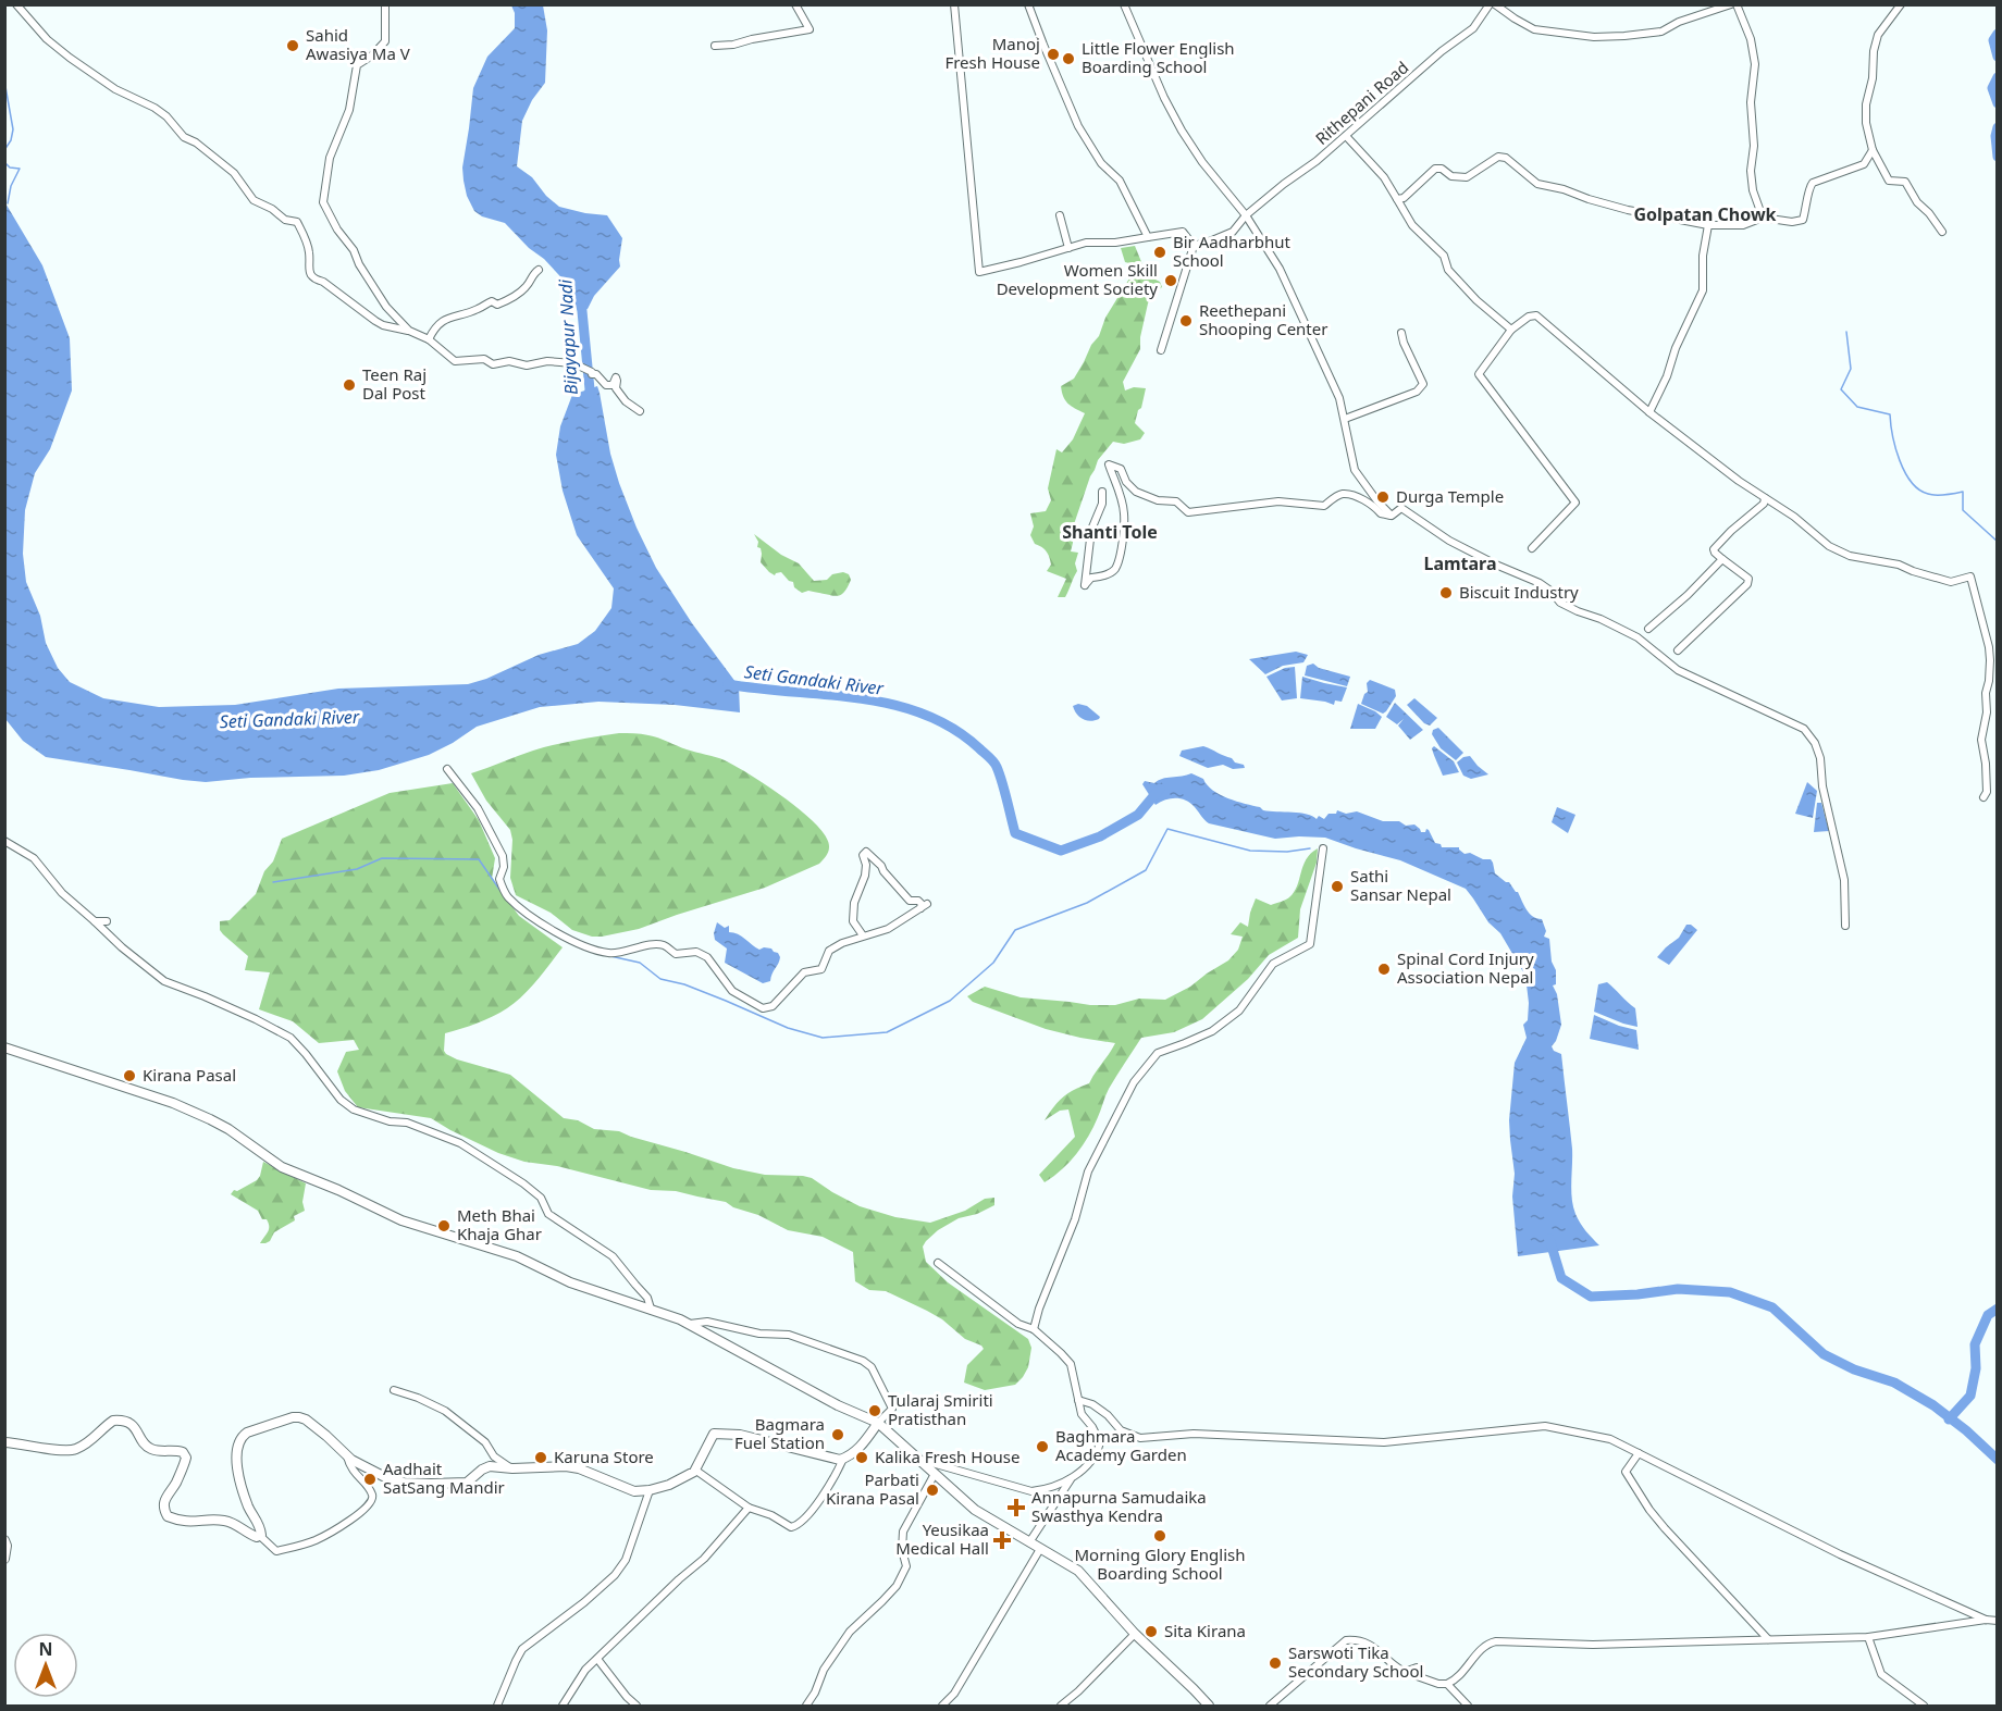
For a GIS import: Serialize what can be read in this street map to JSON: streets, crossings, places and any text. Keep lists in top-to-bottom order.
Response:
{
  "streets": {
    "street": ["Rithepani Road"]
  },
  "districts": ["Golpatan Chowk", "Shanti Tole", "Lamtara"],
  "water": ["Bijayapur Nadi", "Seti Gandaki River"],
  "places": {
    "other": [
      "Sahid Awasiya Ma V",
      "Manoj Fresh House",
      "Little Flower English Boarding School",
      "Bir Aadharbhut School",
      "Women Skill Development Society",
      "Reethepani Shooping Center",
      "Teen Raj Dal Post",
      "Durga Temple",
      "Biscuit Industry",
      "Sathi Sansar Nepal",
      "Spinal Cord Injury Association Nepal",
      "Kirana Pasal",
      "Meth Bhai Khaja Ghar",
      "Tularaj Smiriti Pratisthan",
      "Bagmara Fuel Station",
      "Baghmara Academy Garden",
      "Karuna Store",
      "Kalika Fresh House",
      "Aadhait SatSang Mandir",
      "Parbati Kirana Pasal",
      "Morning Glory English Boarding School",
      "Sita Kirana",
      "Sarswoti Tika Secondary School"
    ],
    "health": ["Annapurna Samudaika Swasthya Kendra", "Yeusikaa Medical Hall"]
  },
  "north": "top"
}
